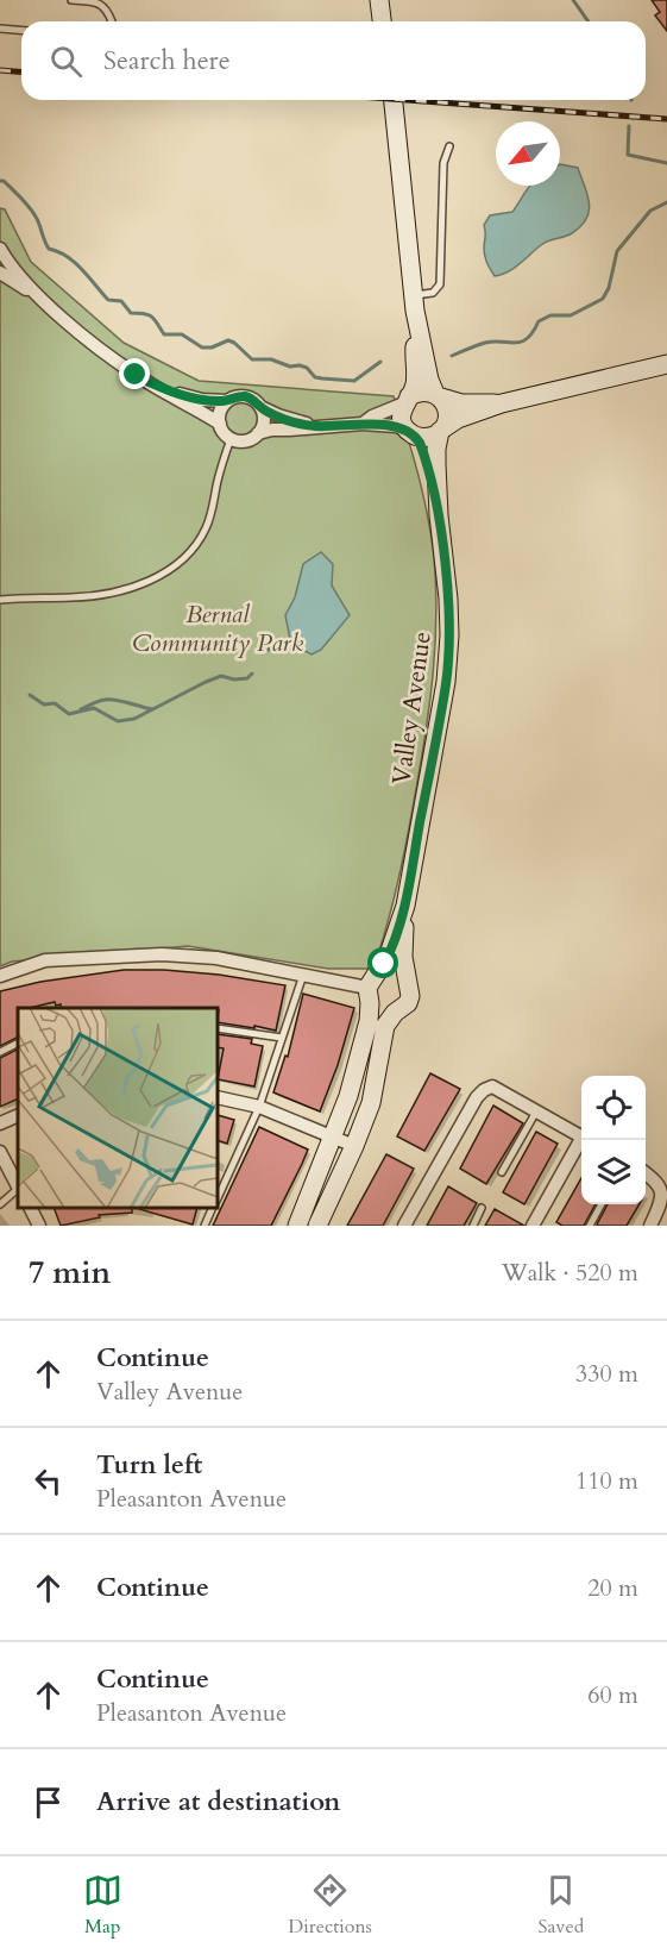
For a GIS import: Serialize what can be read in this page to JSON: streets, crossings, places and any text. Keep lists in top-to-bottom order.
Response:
{
  "streets": {
    "street": ["Valley Avenue"]
  },
  "parks": ["Bernal Community Park"],
  "north": "bottom left",
  "page": {
    "search": "Search here",
    "heading": ["7 min", "Walk · 520 m"],
    "list": [
      ["Continue", "Valley Avenue", "330 m"],
      ["Turn left", "Pleasanton Avenue", "110 m"],
      ["Continue", "20 m"],
      ["Continue", "Pleasanton Avenue", "60 m"],
      "Arrive at destination"
    ],
    "nav": ["Map", "Directions", "Saved"]
  }
}
